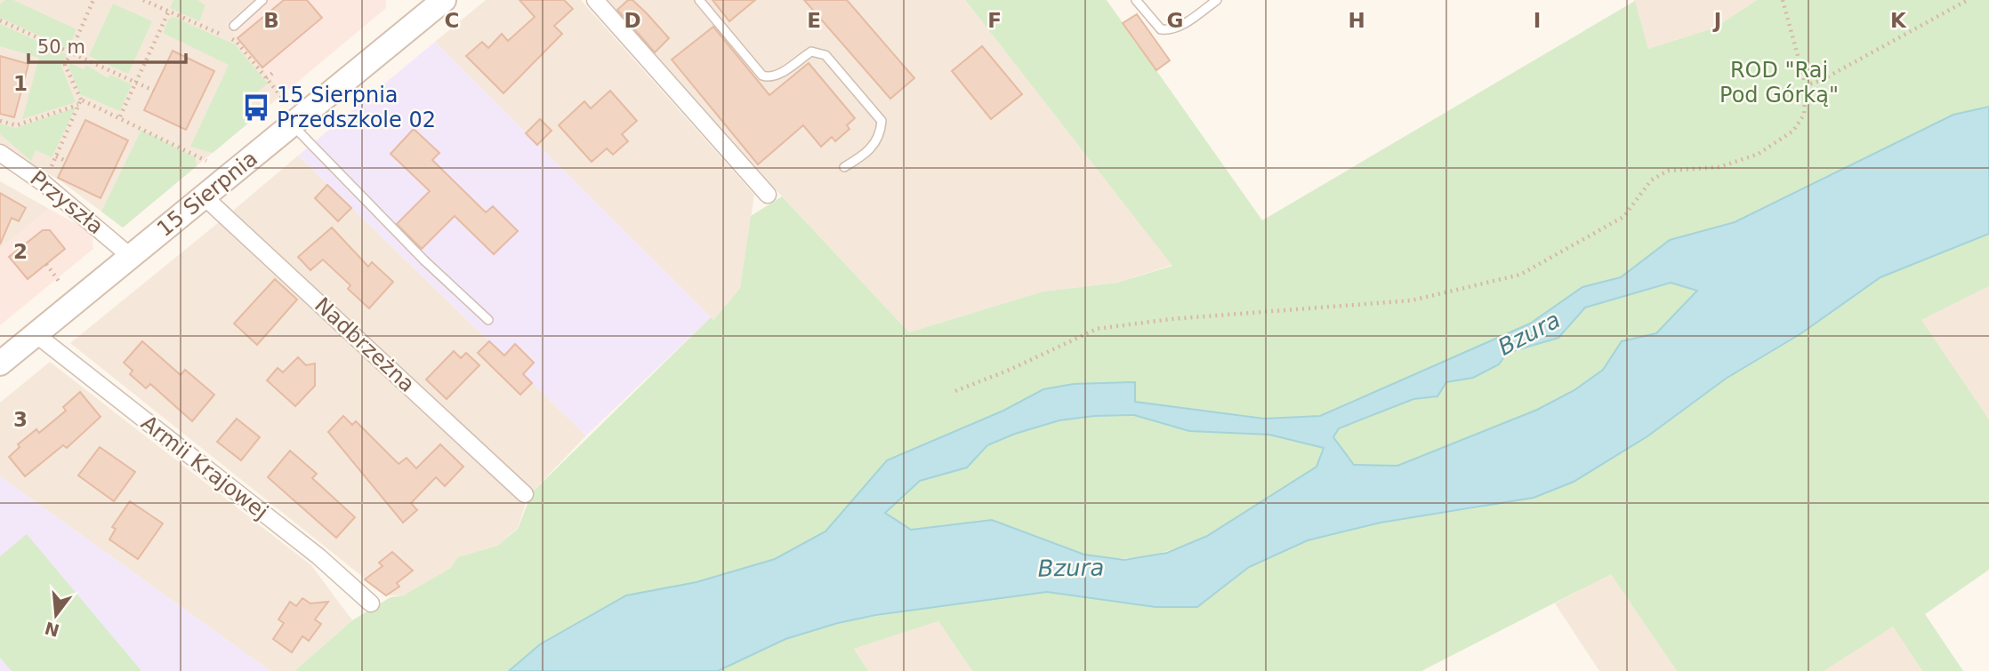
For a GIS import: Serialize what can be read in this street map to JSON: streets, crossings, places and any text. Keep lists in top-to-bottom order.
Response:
{
  "streets": {
    "street": [
      "15 Sierpnia",
      "Przyszła",
      "Nadbrzeżna",
      "Armii Krajowej"
    ]
  },
  "crossings": [
    ["15 Sierpnia", "Przyszła"],
    ["15 Sierpnia", "Nadbrzeżna"],
    ["15 Sierpnia", "Armii Krajowej"]
  ],
  "water": ["Bzura"],
  "parks": ["ROD \"Raj Pod Górką\""],
  "places": {
    "bus stop": ["15 Sierpnia Przedszkole 02"]
  },
  "scale_bar": "50 m",
  "north": "bottom",
  "grid": {
    "columns": [
      "B",
      "C",
      "D",
      "E",
      "F",
      "G",
      "H",
      "I",
      "J",
      "K"
    ],
    "rows": ["1", "2", "3"]
  }
}
